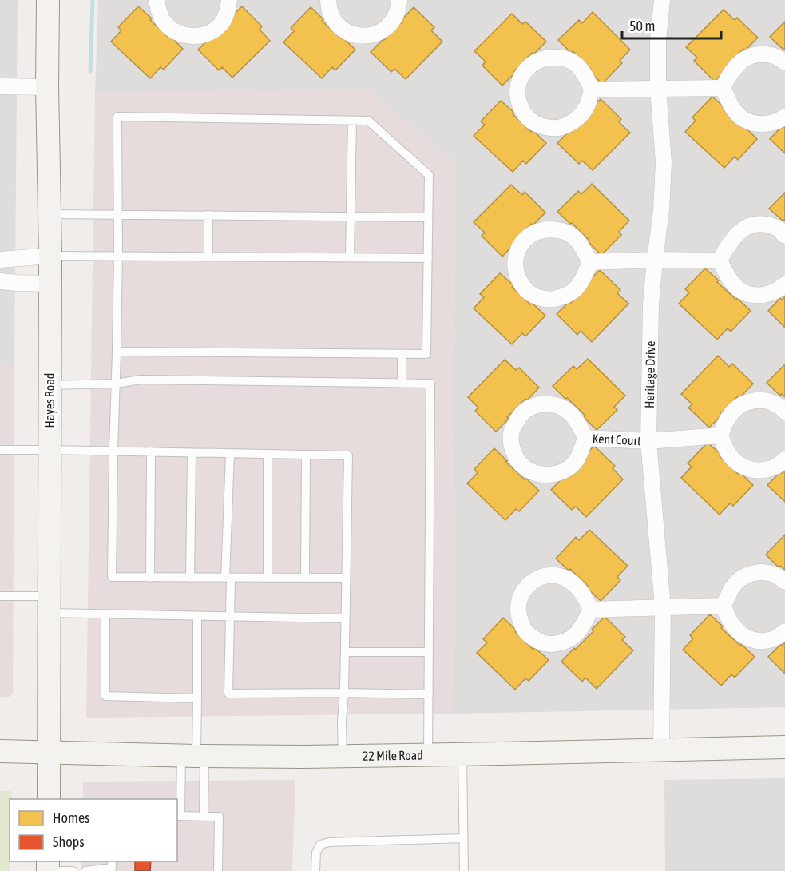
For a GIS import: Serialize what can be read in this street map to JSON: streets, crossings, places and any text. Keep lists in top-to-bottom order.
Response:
{
  "streets": {
    "main road": ["Hayes Road", "22 Mile Road"],
    "street": ["Heritage Drive", "Kent Court"]
  },
  "crossings": [
    ["Heritage Drive", "Kent Court"],
    ["Heritage Drive", "22 Mile Road"],
    ["Hayes Road", "22 Mile Road"]
  ],
  "legend": ["Homes", "Shops"],
  "scale_bar": "50 m"
}
